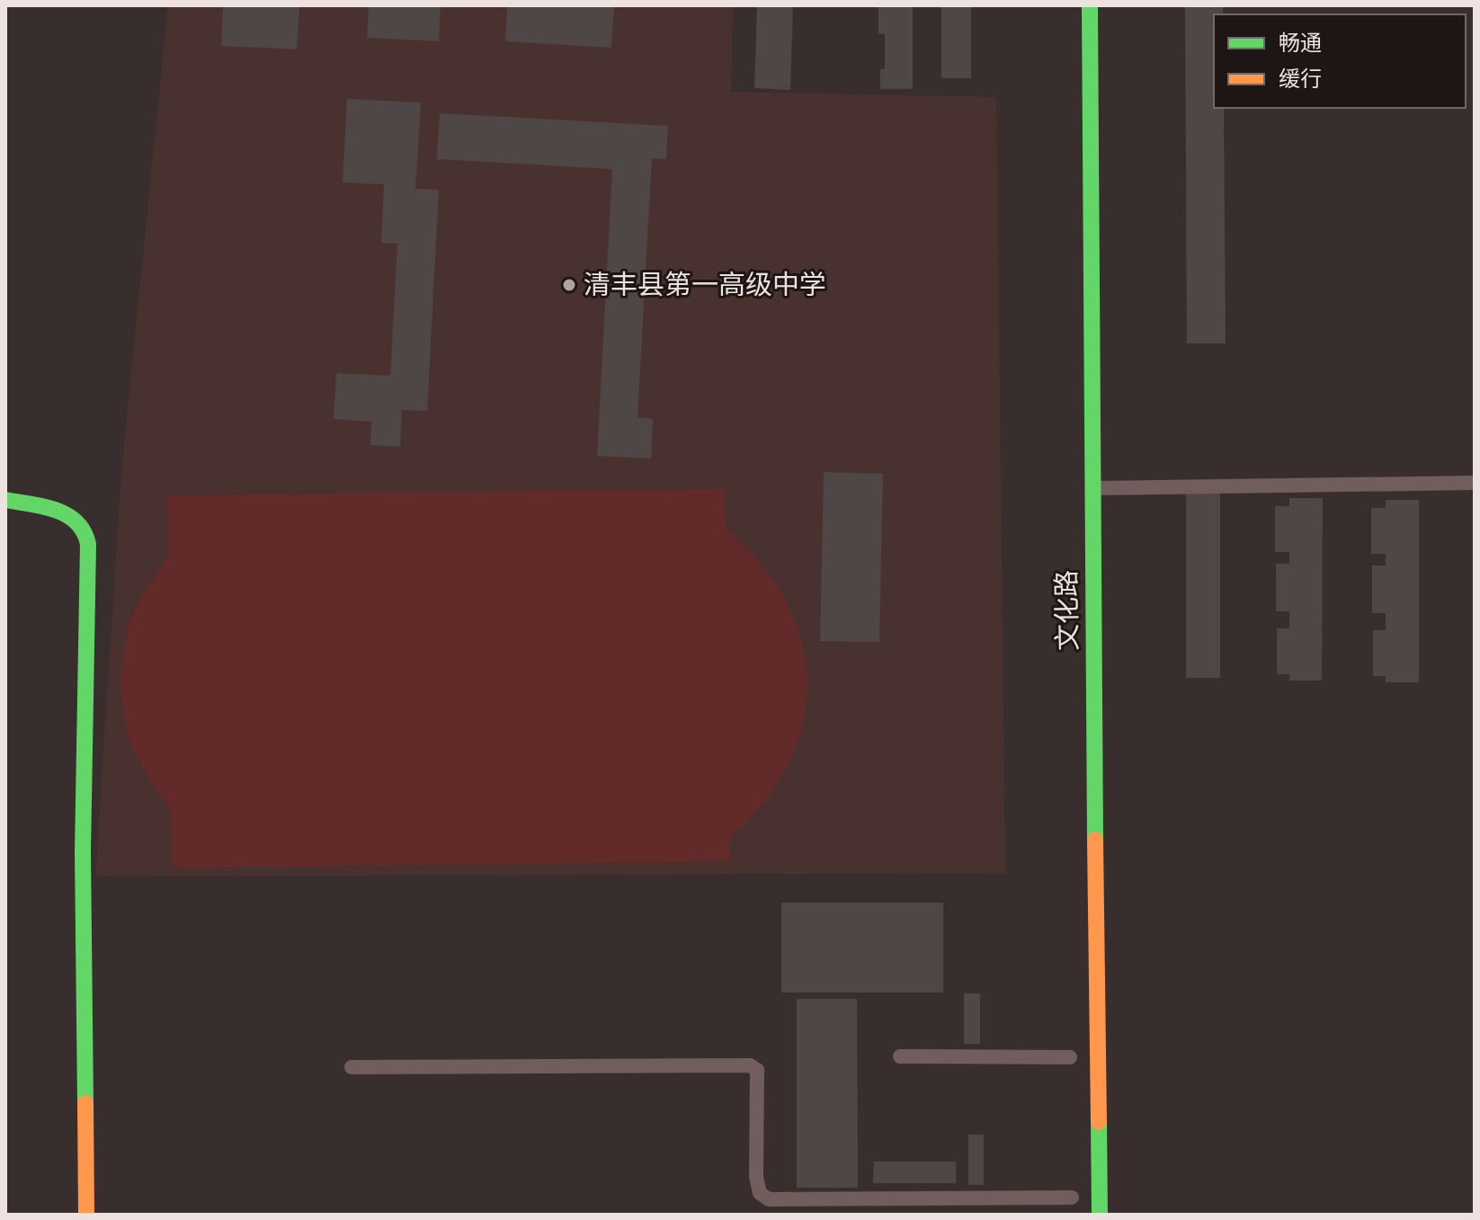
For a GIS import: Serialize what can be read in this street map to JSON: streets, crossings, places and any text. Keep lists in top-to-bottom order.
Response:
{
  "streets": {
    "main road": ["文化路"]
  },
  "places": ["清丰县第一高级中学"],
  "legend": ["畅通", "缓行"]
}
